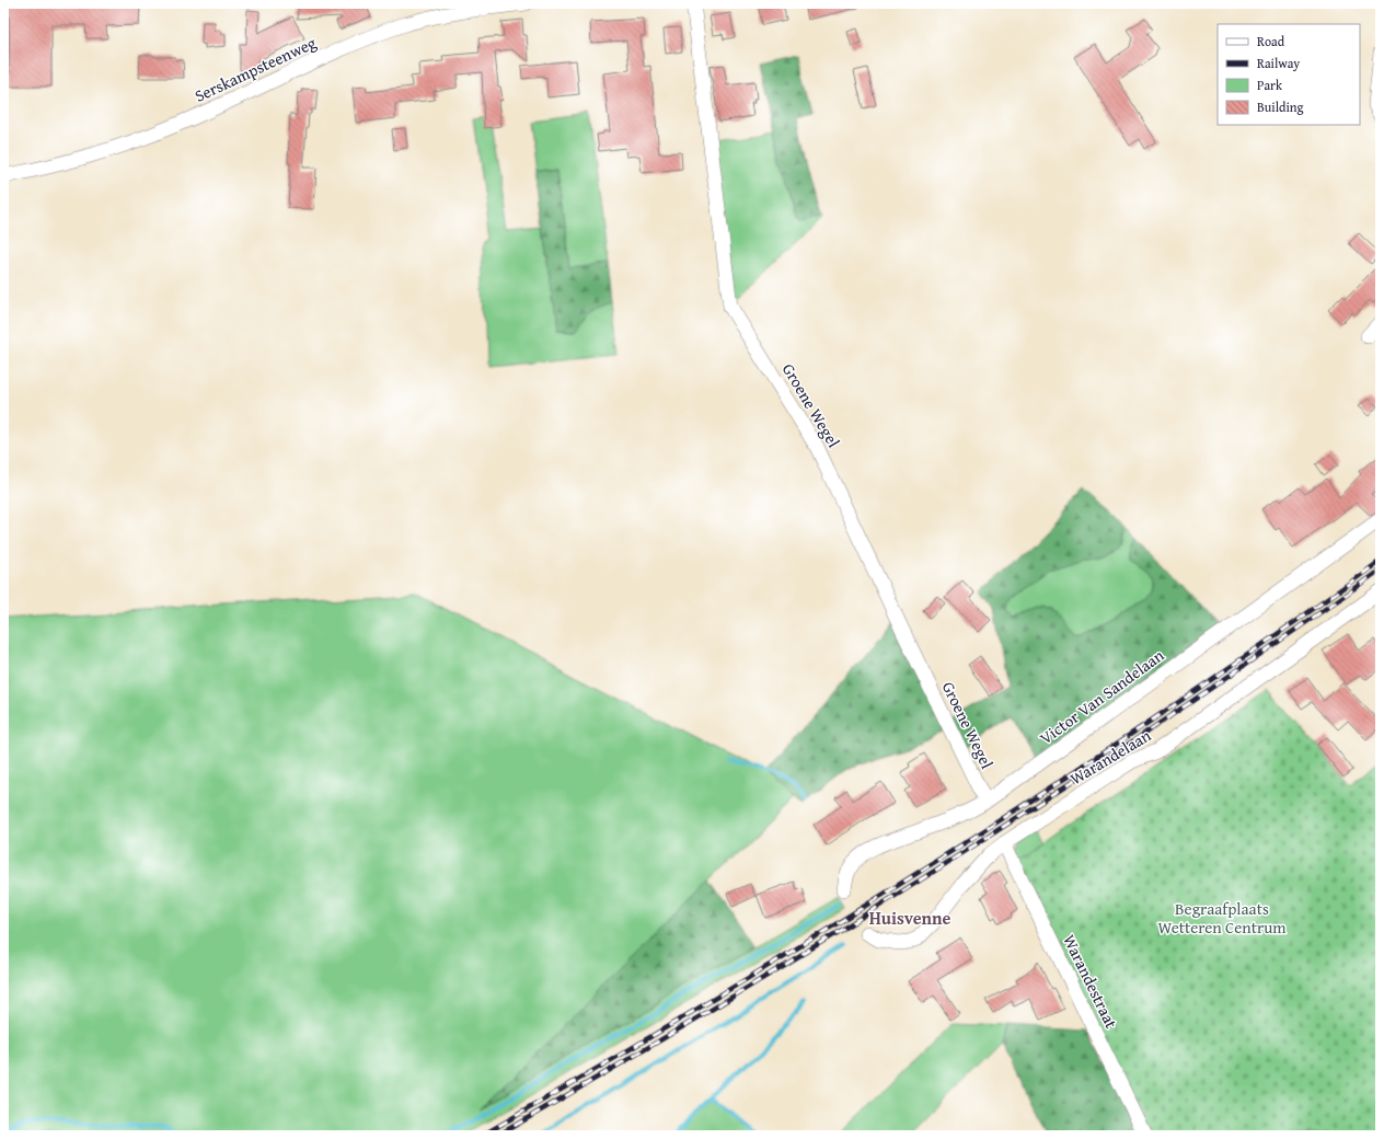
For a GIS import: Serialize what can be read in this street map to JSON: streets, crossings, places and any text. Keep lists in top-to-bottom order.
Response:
{
  "streets": {
    "street": [
      "Serskampsteenweg",
      "Groene Wegel",
      "Victor Van Sandelaan",
      "Warandelaan",
      "Warandestraat"
    ]
  },
  "crossings": [
    ["Groene Wegel", "Victor Van Sandelaan"],
    ["Warandelaan", "Warandestraat"]
  ],
  "districts": ["Huisvenne"],
  "parks": ["Begraafplaats Wetteren Centrum"],
  "legend": [
    "Road",
    "Railway",
    "Park",
    "Building"
  ]
}
